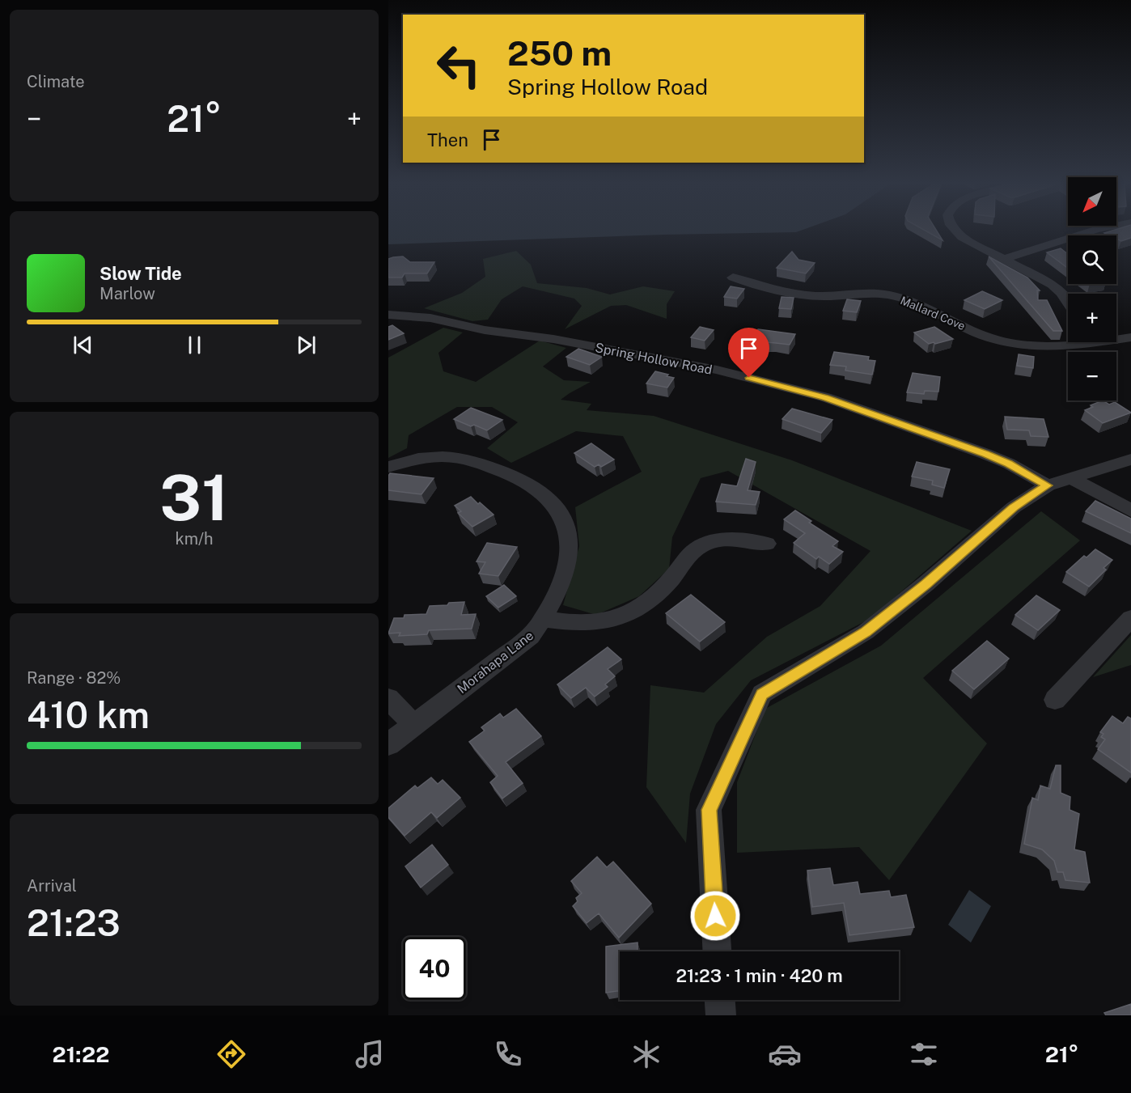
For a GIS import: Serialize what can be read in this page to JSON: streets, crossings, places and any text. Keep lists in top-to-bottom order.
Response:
{
  "streets": {
    "street": ["Mallard Cove", "Spring Hollow Road", "Morahapa Lane"]
  },
  "north": "bottom left",
  "page": {
    "tile": [
      "Climate",
      ["31", "km/h"],
      ["Range · 82%", "410 km"],
      ["Arrival", "21:23"]
    ],
    "turn": ["250 m", "Spring Hollow Road"],
    "heat": ["−", "21°", "+"],
    "then": "Then",
    "map_buttons": ["+", "−"],
    "song": ["Slow Tide", "Marlow"],
    "limit": "40",
    "trip": "21:23 · 1 min · 420 m",
    "tabs": ["21:22", "21°"]
  }
}
